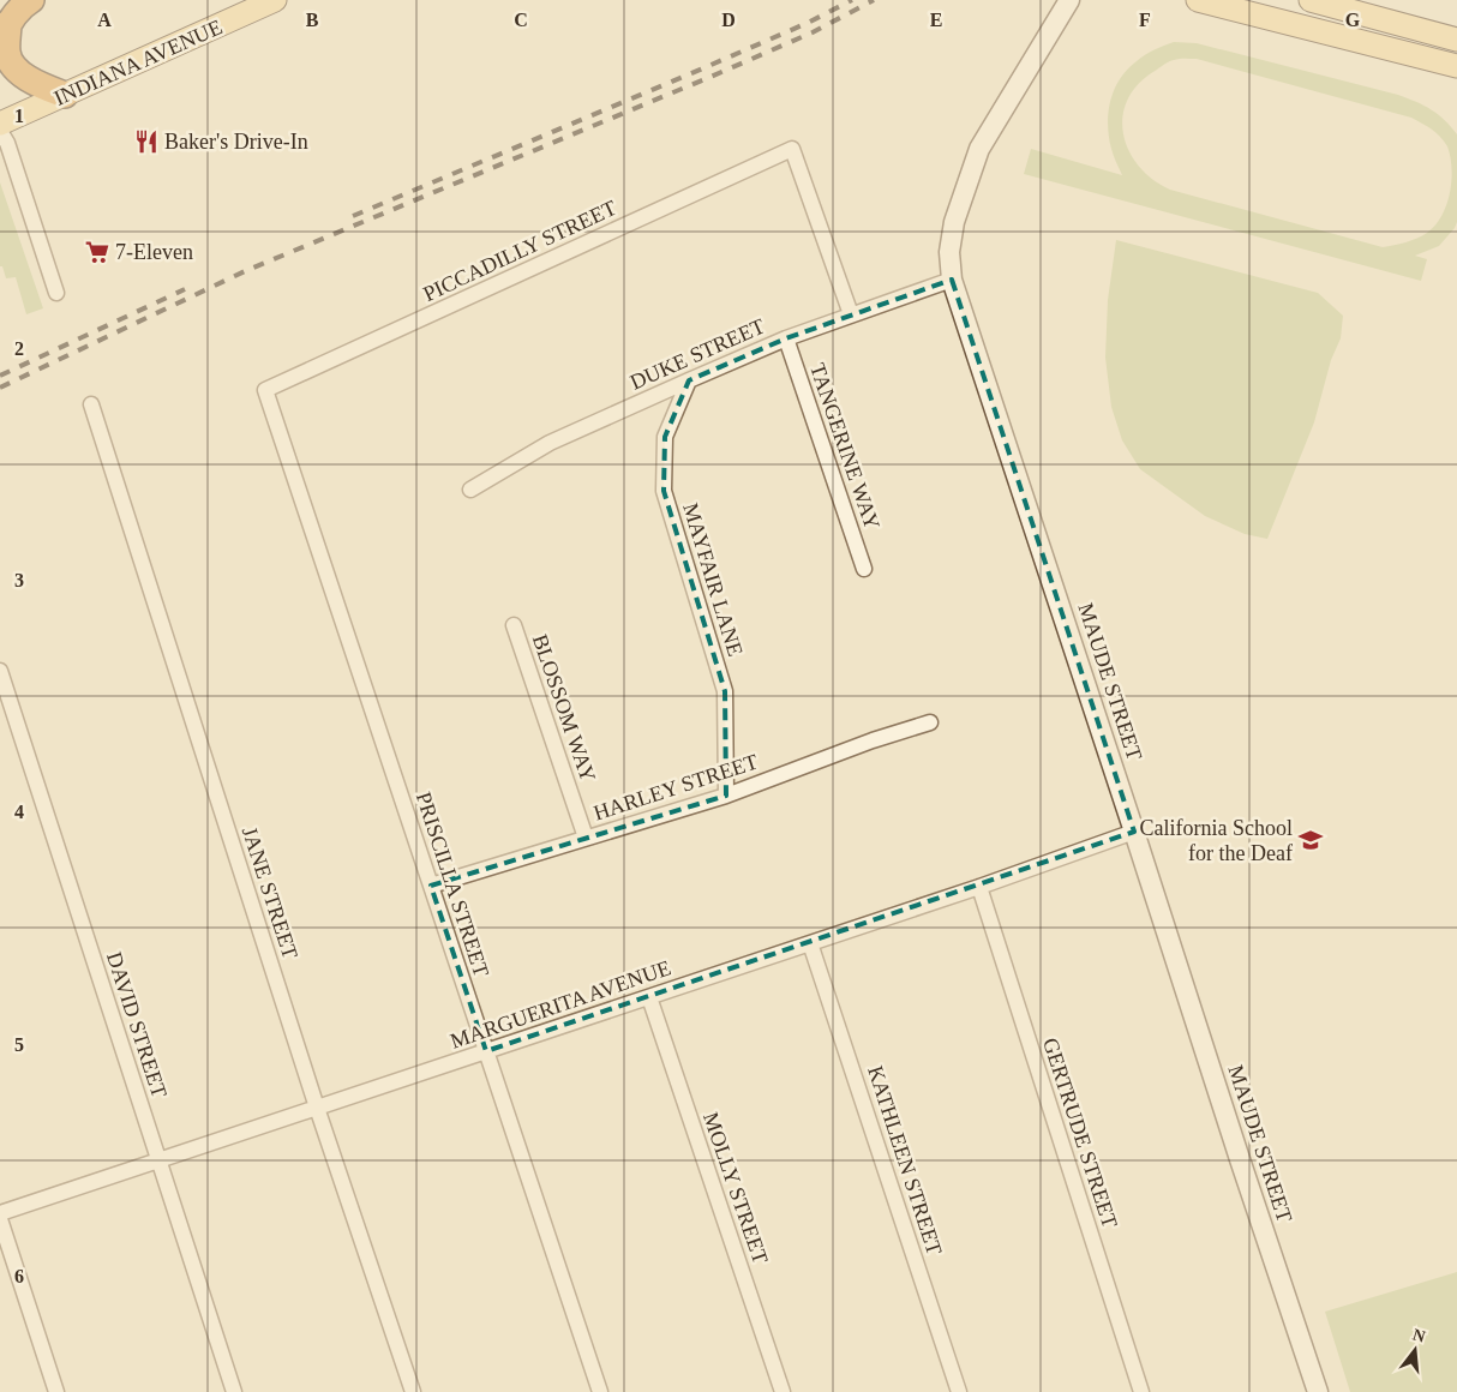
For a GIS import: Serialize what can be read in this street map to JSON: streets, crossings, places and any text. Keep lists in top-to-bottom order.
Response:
{
  "streets": {
    "main road": ["INDIANA AVENUE"],
    "street": [
      "PICCADILLY STREET",
      "DUKE STREET",
      "TANGERINE WAY",
      "MAYFAIR LANE",
      "MAUDE STREET",
      "BLOSSOM WAY",
      "HARLEY STREET",
      "PRISCILLA STREET",
      "JANE STREET",
      "MARGUERITA AVENUE",
      "DAVID STREET",
      "GERTRUDE STREET",
      "KATHLEEN STREET",
      "MOLLY STREET"
    ]
  },
  "crossings": [
    ["PICCADILLY STREET", "DUKE STREET"],
    ["PICCADILLY STREET", "PRISCILLA STREET"],
    ["DUKE STREET", "TANGERINE WAY"],
    ["DUKE STREET", "MAYFAIR LANE"],
    ["DUKE STREET", "MAUDE STREET"],
    ["MAYFAIR LANE", "HARLEY STREET"],
    ["MAUDE STREET", "MARGUERITA AVENUE"],
    ["BLOSSOM WAY", "HARLEY STREET"],
    ["HARLEY STREET", "PRISCILLA STREET"],
    ["PRISCILLA STREET", "MARGUERITA AVENUE"],
    ["JANE STREET", "MARGUERITA AVENUE"],
    ["MARGUERITA AVENUE", "DAVID STREET"],
    ["MARGUERITA AVENUE", "GERTRUDE STREET"],
    ["MARGUERITA AVENUE", "KATHLEEN STREET"],
    ["MARGUERITA AVENUE", "MOLLY STREET"]
  ],
  "places": {
    "restaurant": ["Baker's Drive-In"],
    "supermarket": ["7-Eleven"],
    "school or university": ["California School for the Deaf"]
  },
  "north": "top",
  "grid": {
    "columns": [
      "A",
      "B",
      "C",
      "D",
      "E",
      "F",
      "G"
    ],
    "rows": [
      "1",
      "2",
      "3",
      "4",
      "5",
      "6"
    ]
  }
}
